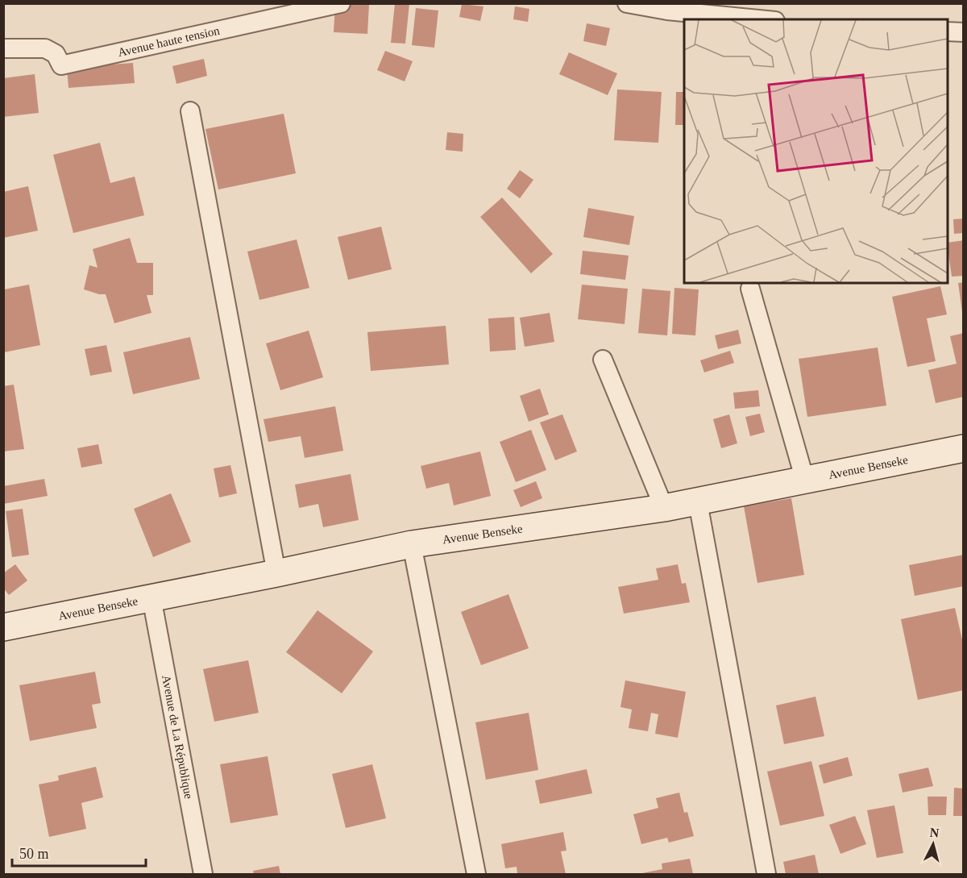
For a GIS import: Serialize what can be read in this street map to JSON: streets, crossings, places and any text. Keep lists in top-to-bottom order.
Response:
{
  "streets": {
    "street": ["Avenue haute tension", "Avenue Benseke", "Avenue de La République"]
  },
  "crossings": [
    ["Avenue Benseke", "Avenue de La République"]
  ],
  "scale_bar": "50 m",
  "north": "top"
}
